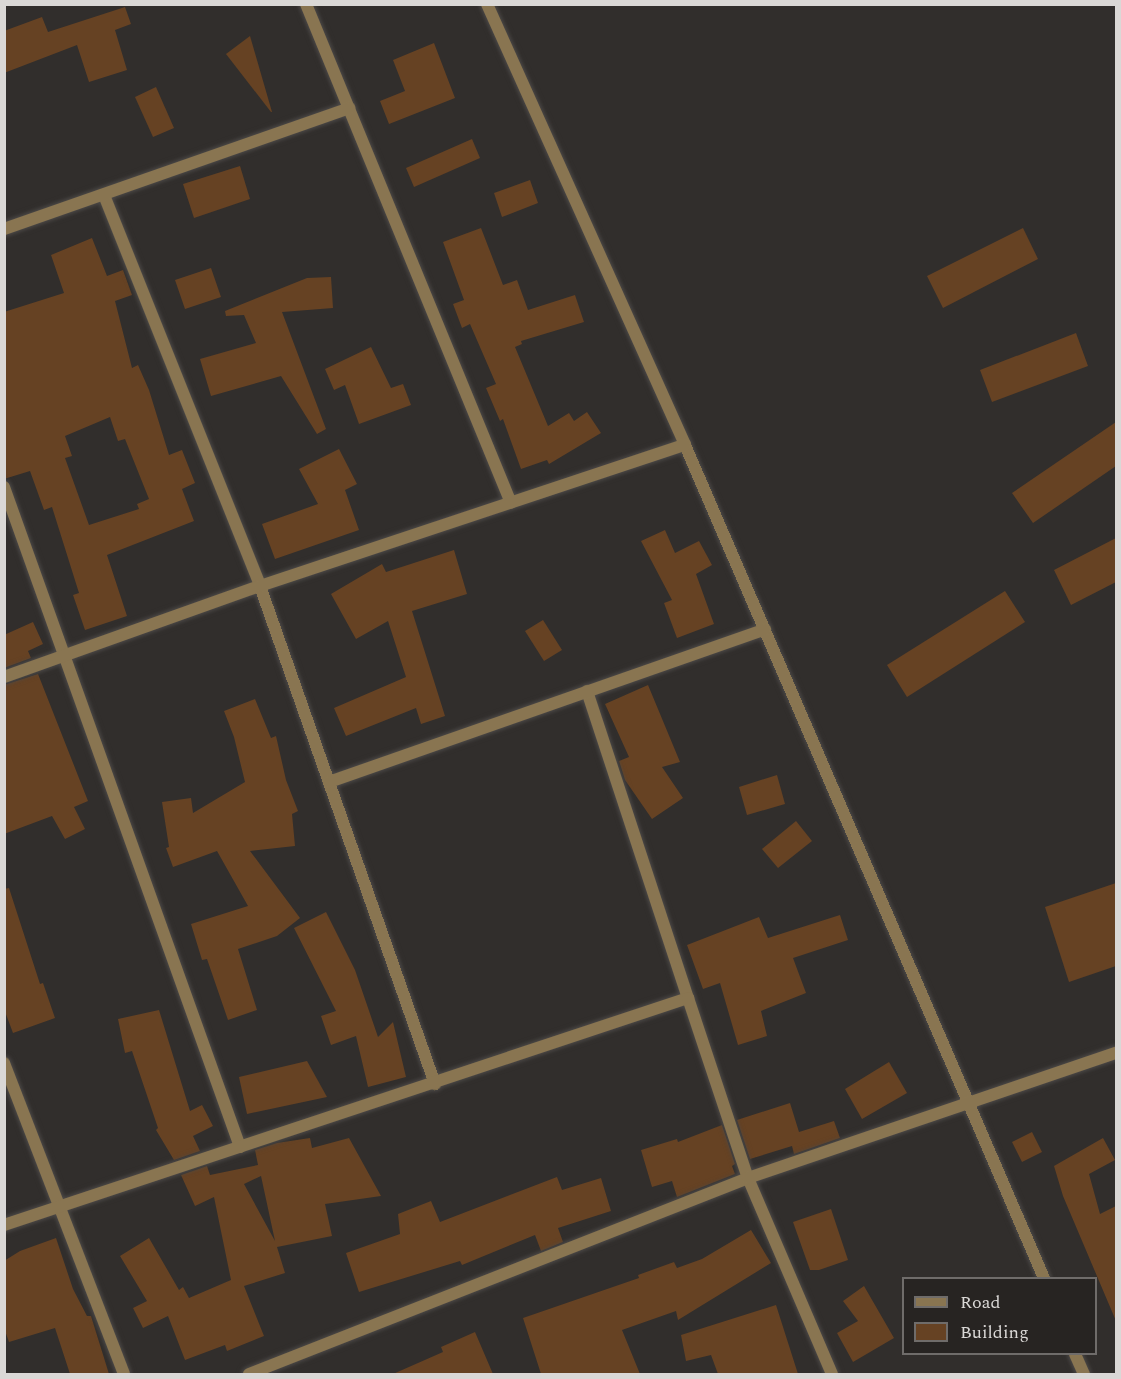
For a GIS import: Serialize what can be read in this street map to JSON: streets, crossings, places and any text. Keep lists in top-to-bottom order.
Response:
{
  "legend": ["Road", "Building"]
}
